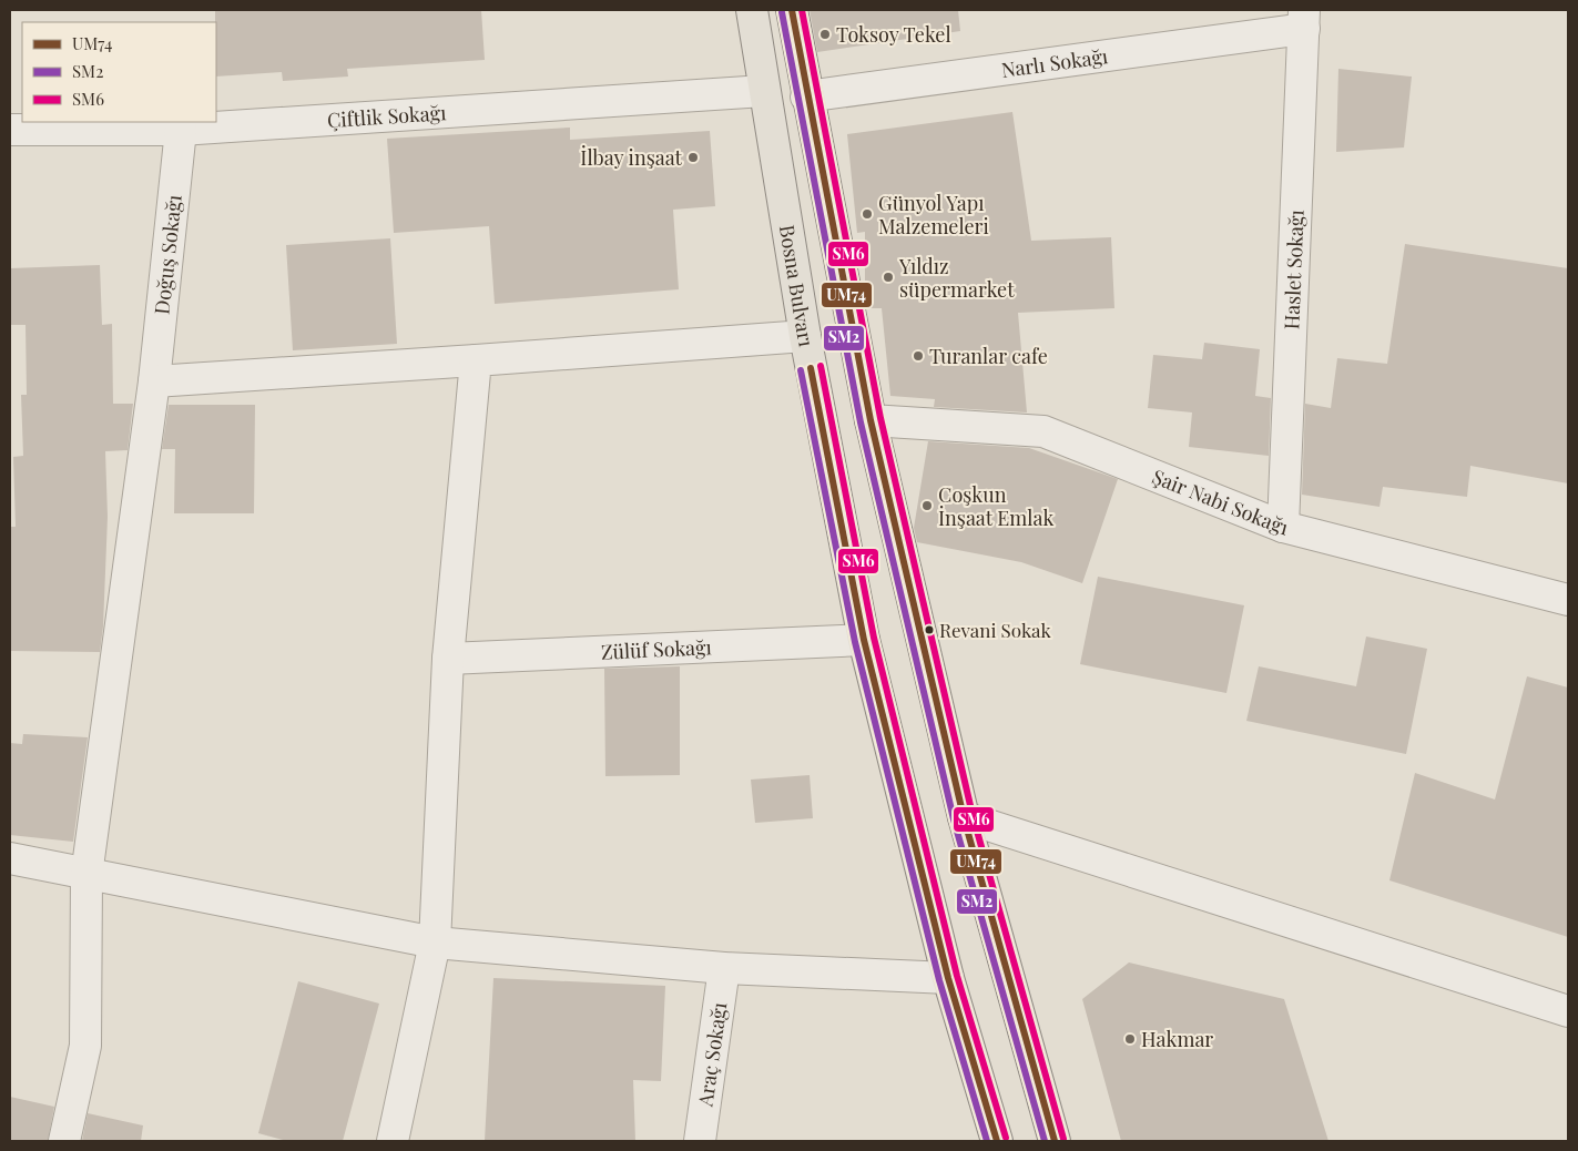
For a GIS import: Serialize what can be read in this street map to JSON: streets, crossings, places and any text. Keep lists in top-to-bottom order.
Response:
{
  "streets": {
    "main road": ["Bosna Bulvarı"],
    "street": [
      "Narlı Sokağı",
      "Çiftlik Sokağı",
      "Doğuş Sokağı",
      "Haslet Sokağı",
      "Şair Nabi Sokağı",
      "Zülüf Sokağı",
      "Araç Sokağı"
    ]
  },
  "crossings": [
    ["Narlı Sokağı", "Haslet Sokağı"],
    ["Çiftlik Sokağı", "Doğuş Sokağı"],
    ["Çiftlik Sokağı", "Bosna Bulvarı"],
    ["Haslet Sokağı", "Şair Nabi Sokağı"],
    ["Bosna Bulvarı", "Zülüf Sokağı"]
  ],
  "places": [
    "Toksoy Tekel",
    "İlbay inşaat",
    "Günyol Yapı Malzemeleri",
    "Yıldız süpermarket",
    "Turanlar cafe",
    "Coşkun İnşaat Emlak",
    "Revani Sokak",
    "Hakmar"
  ],
  "lines": ["transit line UM74", "transit line SM6", "transit line SM2"],
  "legend": ["UM74", "SM2", "SM6"]
}
